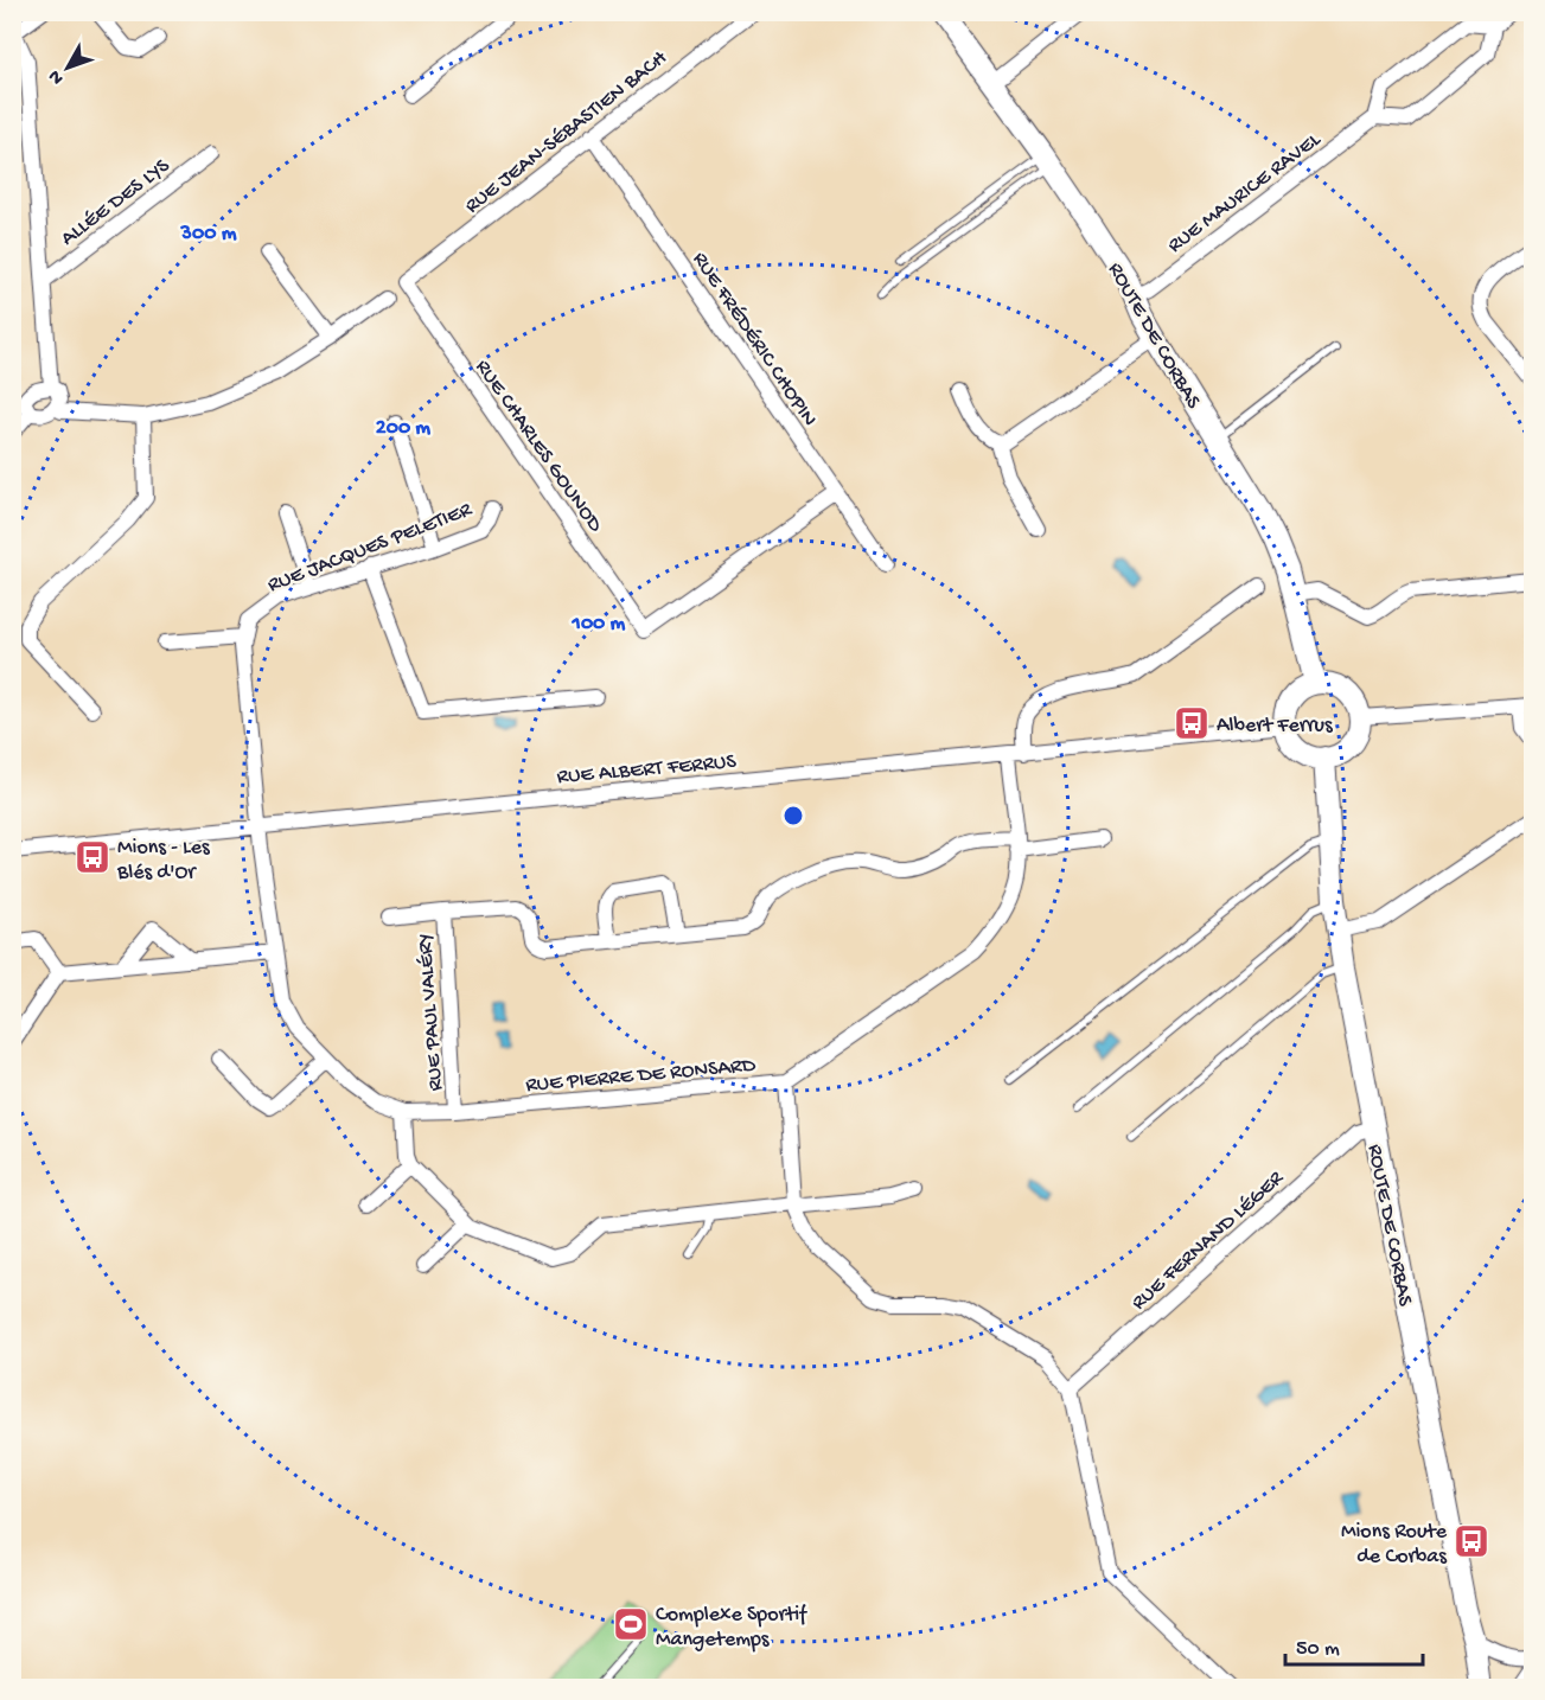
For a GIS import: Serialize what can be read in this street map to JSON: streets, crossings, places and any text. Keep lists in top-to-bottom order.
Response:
{
  "streets": {
    "street": [
      "RUE JEAN-SÉBASTIEN BACH",
      "RUE MAURICE RAVEL",
      "ALLÉE DES LYS",
      "ROUTE DE CORBAS",
      "RUE FRÉDÉRIC CHOPIN",
      "RUE CHARLES GOUNOD",
      "RUE JACQUES PELETIER",
      "RUE ALBERT FERRUS",
      "RUE PAUL VALÉRY",
      "RUE PIERRE DE RONSARD",
      "RUE FERNAND LÉGER"
    ]
  },
  "crossings": [
    ["RUE JEAN-SÉBASTIEN BACH", "RUE FRÉDÉRIC CHOPIN"],
    ["RUE JEAN-SÉBASTIEN BACH", "RUE CHARLES GOUNOD"],
    ["RUE MAURICE RAVEL", "ROUTE DE CORBAS"],
    ["ROUTE DE CORBAS", "RUE ALBERT FERRUS"],
    ["ROUTE DE CORBAS", "RUE FERNAND LÉGER"],
    ["RUE FRÉDÉRIC CHOPIN", "RUE CHARLES GOUNOD"],
    ["RUE ALBERT FERRUS", "RUE PIERRE DE RONSARD"],
    ["RUE PAUL VALÉRY", "RUE PIERRE DE RONSARD"]
  ],
  "places": {
    "bus stop": ["Albert Ferrus", "Mions - Les Blés d'Or", "Mions Route de Corbas"],
    "sports": ["Complexe Sportif Mangetemps"]
  },
  "scale_bar": "50 m",
  "north": "bottom left",
  "rings": ["300 m", "200 m", "100 m"]
}
